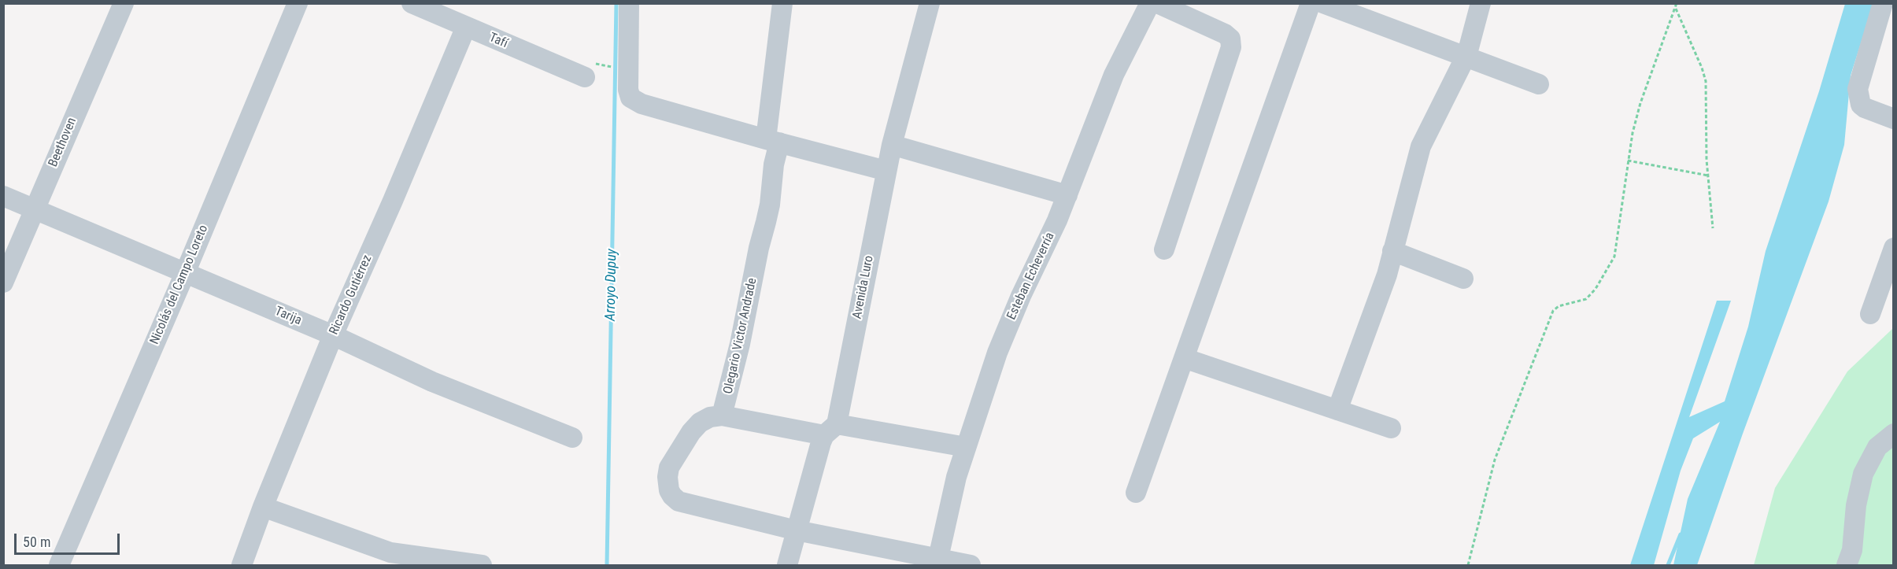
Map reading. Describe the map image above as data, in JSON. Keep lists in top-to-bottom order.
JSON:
{
  "streets": {
    "street": [
      "Tafí",
      "Beethoven",
      "Esteban Echeverría",
      "Nicolás del Campo Loreto",
      "Avenida Luro",
      "Ricardo Gutiérrez",
      "Tarija",
      "Olegario Victor Andrade"
    ]
  },
  "crossings": [
    ["Tafí", "Ricardo Gutiérrez"],
    ["Beethoven", "Tarija"],
    ["Nicolás del Campo Loreto", "Tarija"],
    ["Ricardo Gutiérrez", "Tarija"]
  ],
  "water": ["Arroyo Dupuy"],
  "scale_bar": "50 m"
}
